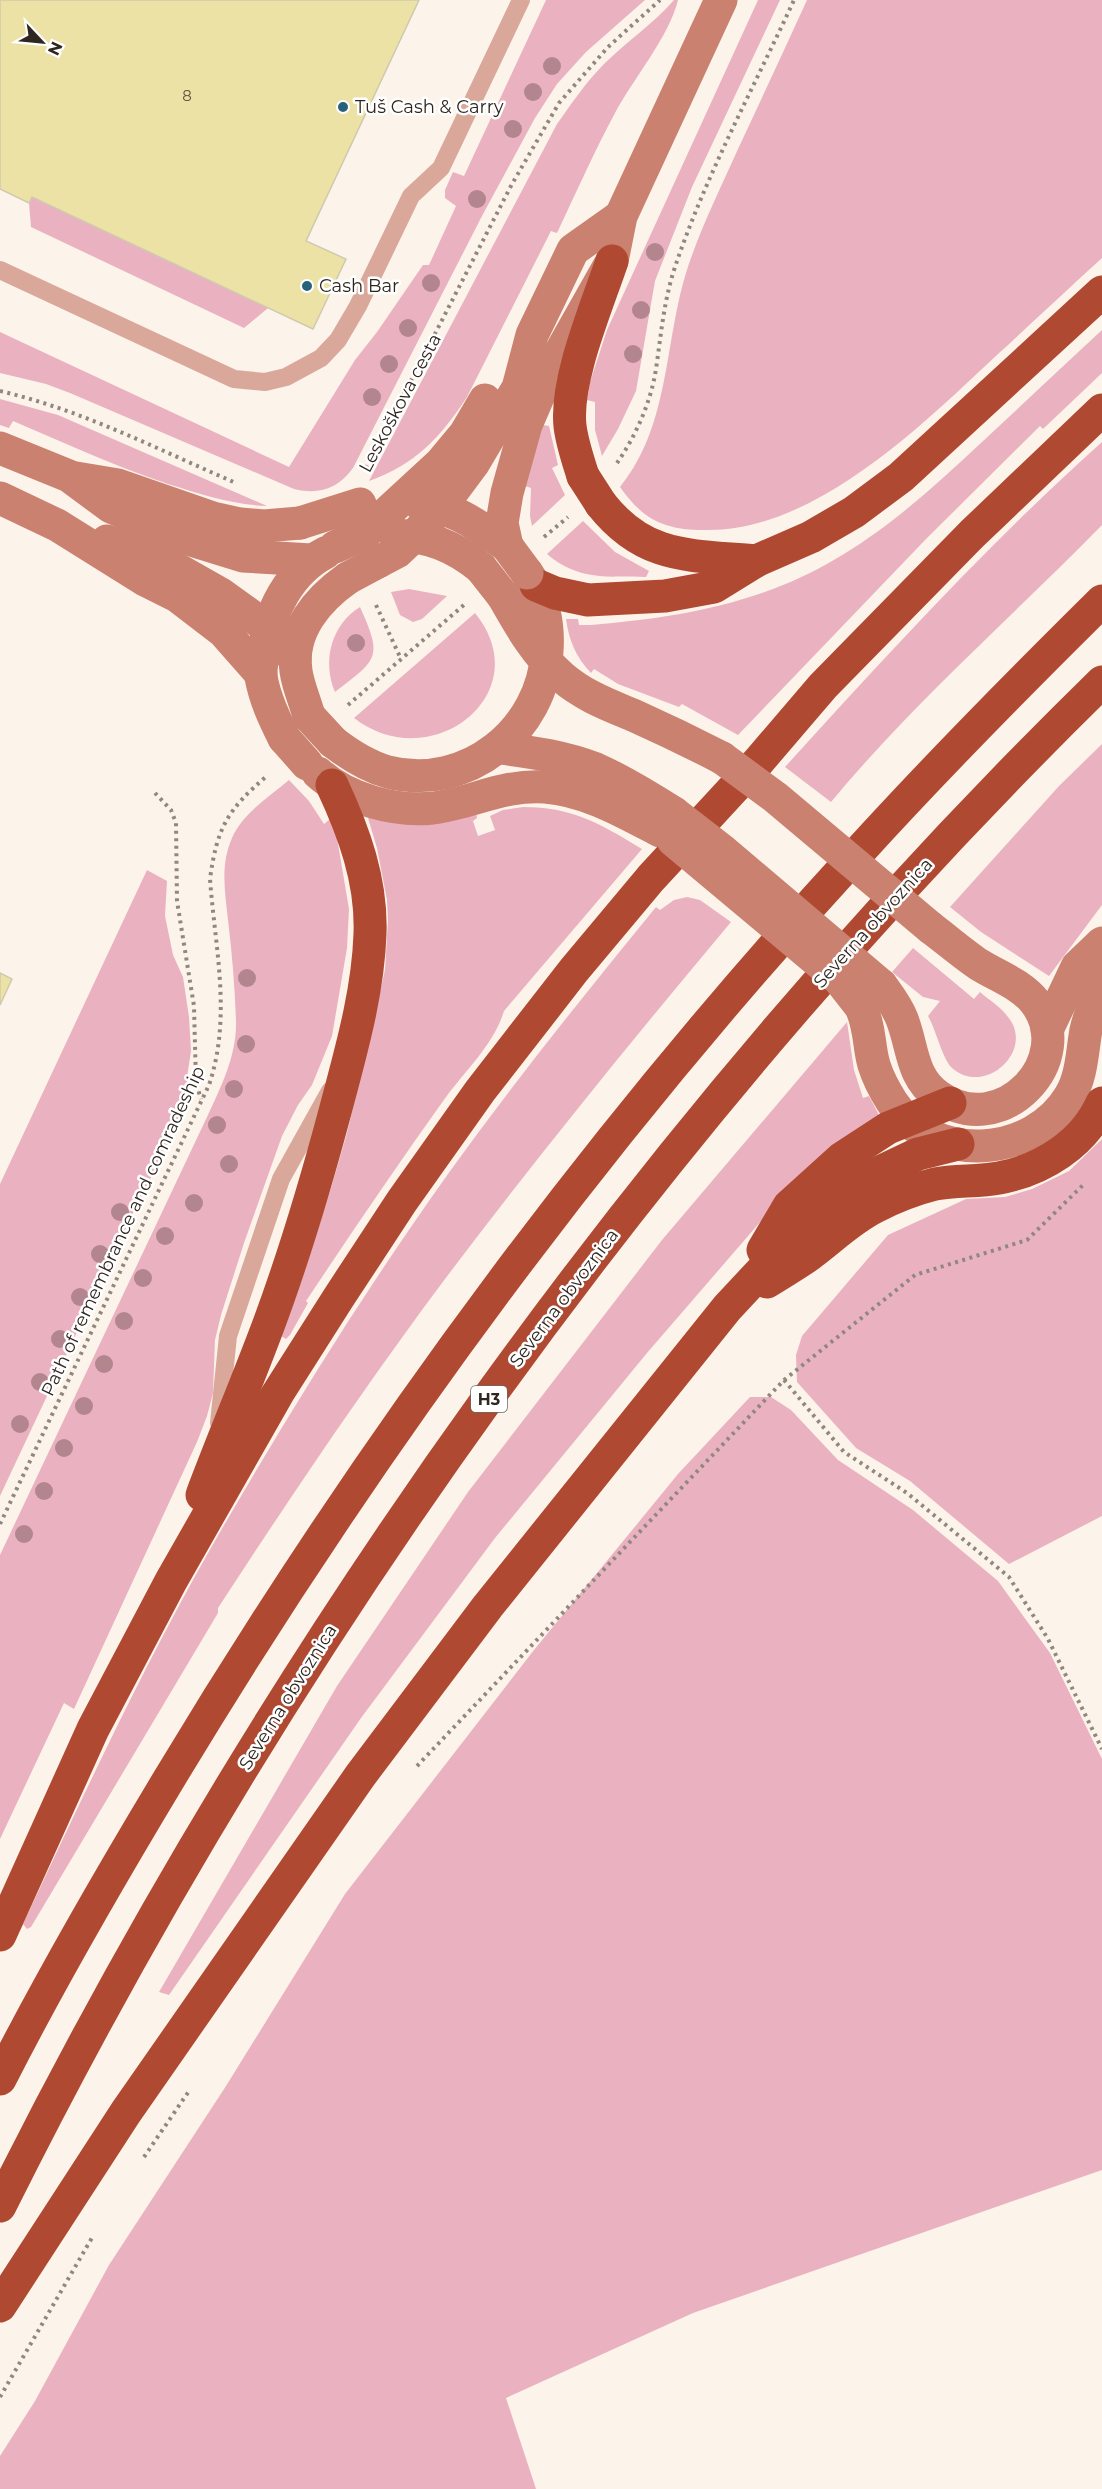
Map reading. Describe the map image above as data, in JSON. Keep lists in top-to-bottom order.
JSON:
{
  "streets": {
    "highway": ["Severna obvoznica", "H3"],
    "path": ["Leskoškova cesta", "Path of remembrance and comradeship"]
  },
  "places": ["Tuš Cash & Carry", "Cash Bar"],
  "house_numbers": ["8"],
  "north": "bottom right"
}
